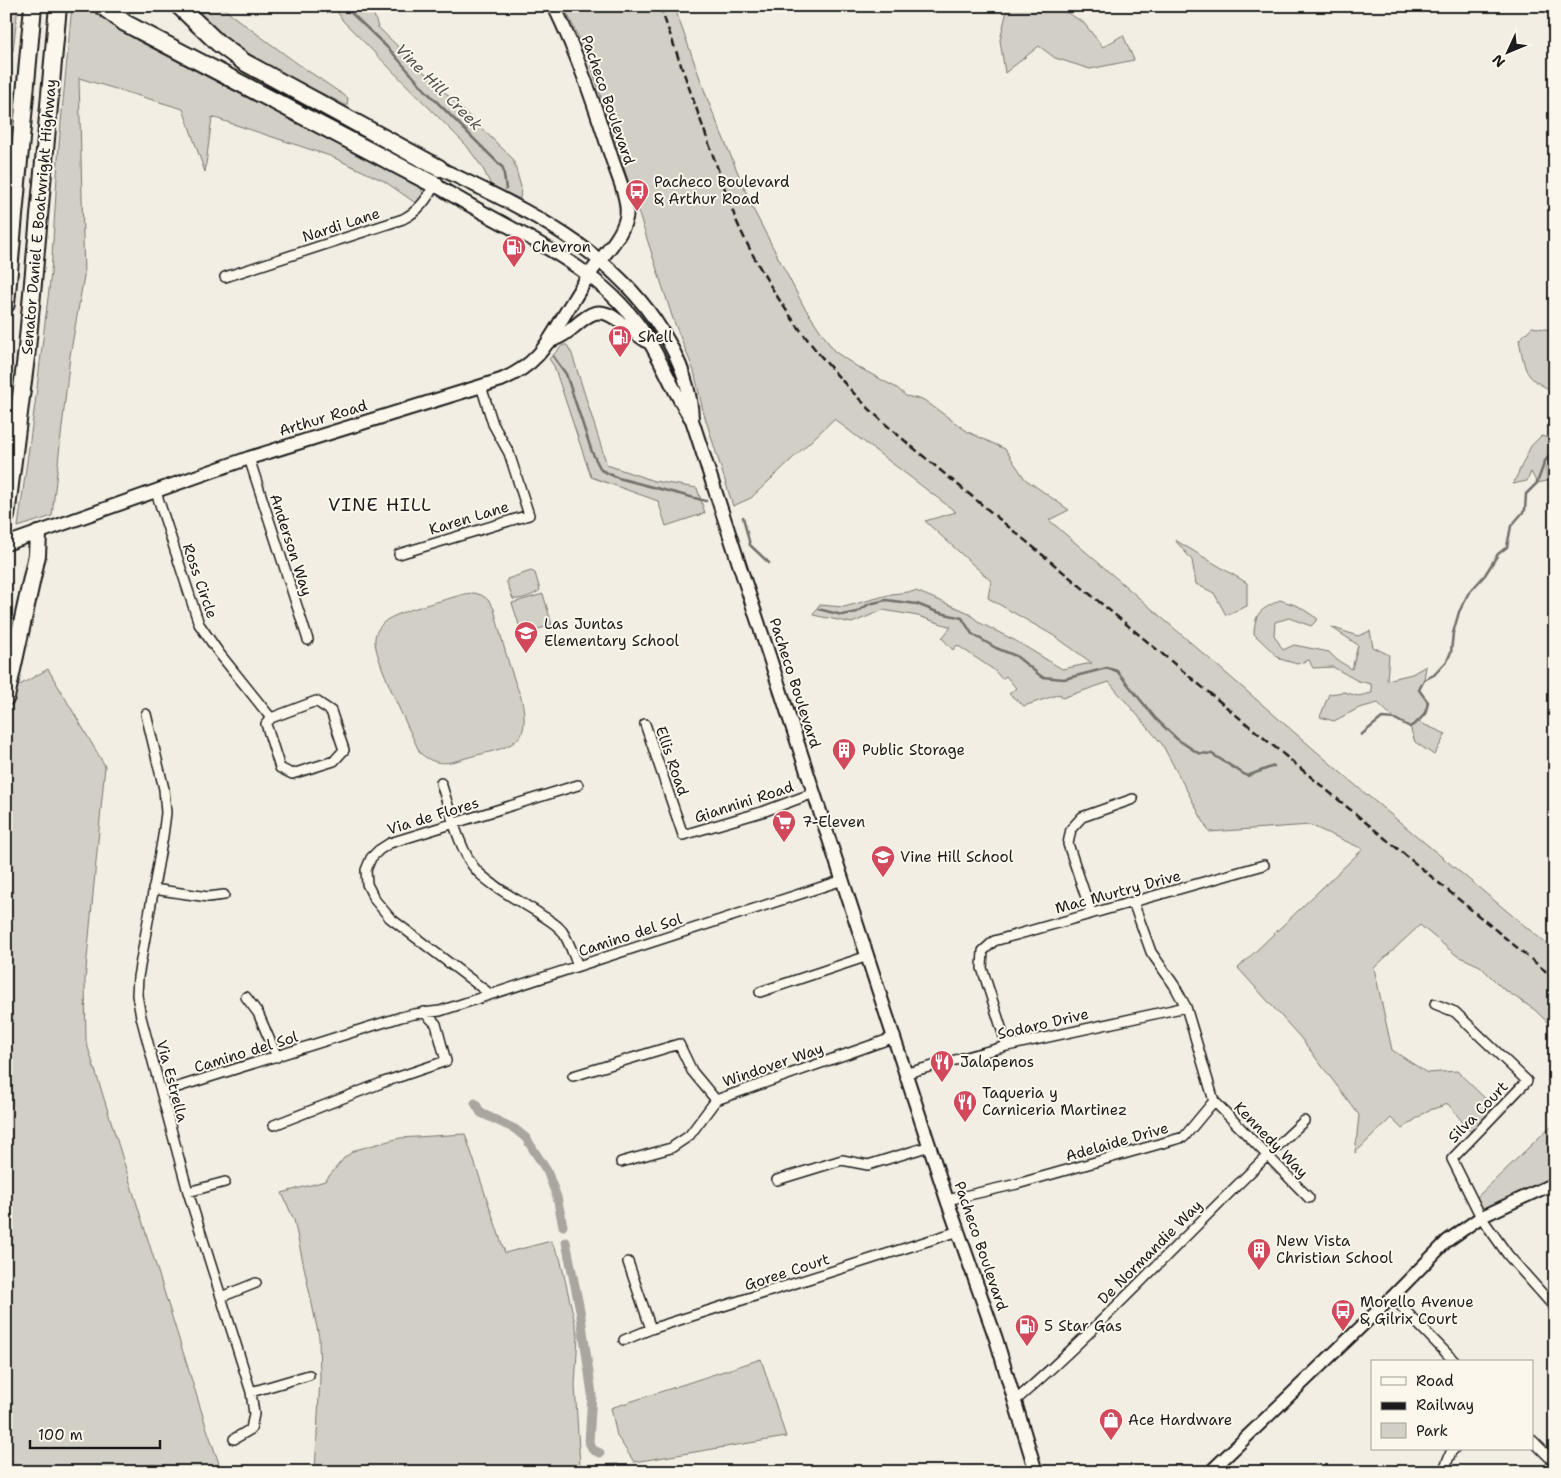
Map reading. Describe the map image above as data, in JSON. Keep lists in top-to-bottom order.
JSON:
{
  "streets": {
    "highway": ["Senator Daniel E Boatwright Highway"],
    "main road": ["Pacheco Boulevard", "Arthur Road"],
    "street": [
      "Nardi Lane",
      "Karen Lane",
      "Anderson Way",
      "Ross Circle",
      "Ellis Road",
      "Giannini Road",
      "Via de Flores",
      "Mac Murtry Drive",
      "Camino del Sol",
      "Sodaro Drive",
      "Windover Way",
      "Via Estrella",
      "Silva Court",
      "Kennedy Way",
      "Adelaide Drive",
      "De Normandie Way",
      "Goree Court"
    ]
  },
  "crossings": [
    ["Pacheco Boulevard", "Nardi Lane"],
    ["Pacheco Boulevard", "Arthur Road"],
    ["Pacheco Boulevard", "Giannini Road"],
    ["Pacheco Boulevard", "Camino del Sol"],
    ["Pacheco Boulevard", "Sodaro Drive"],
    ["Pacheco Boulevard", "Windover Way"],
    ["Pacheco Boulevard", "Adelaide Drive"],
    ["Pacheco Boulevard", "De Normandie Way"],
    ["Pacheco Boulevard", "Goree Court"],
    ["Arthur Road", "Karen Lane"],
    ["Arthur Road", "Anderson Way"],
    ["Arthur Road", "Ross Circle"],
    ["Ellis Road", "Giannini Road"],
    ["Via de Flores", "Camino del Sol"],
    ["Mac Murtry Drive", "Sodaro Drive"],
    ["Camino del Sol", "Via Estrella"],
    ["Kennedy Way", "Adelaide Drive"],
    ["Kennedy Way", "De Normandie Way"]
  ],
  "districts": ["VINE HILL"],
  "water": ["Vine Hill Creek"],
  "places": {
    "bus stop": ["Pacheco Boulevard & Arthur Road", "Morello Avenue & Gilrix Court"],
    "fuel station": ["Chevron", "Shell", "5 Star Gas"],
    "school or university": ["Las Juntas Elementary School", "Vine Hill School"],
    "building": ["Public Storage", "New Vista Christian School"],
    "supermarket": ["7-Eleven"],
    "restaurant": ["Jalapenos", "Taqueria y Carniceria Martinez"],
    "shop": ["Ace Hardware"]
  },
  "legend": ["Road", "Railway", "Park"],
  "scale_bar": "100 m",
  "north": "bottom left"
}
